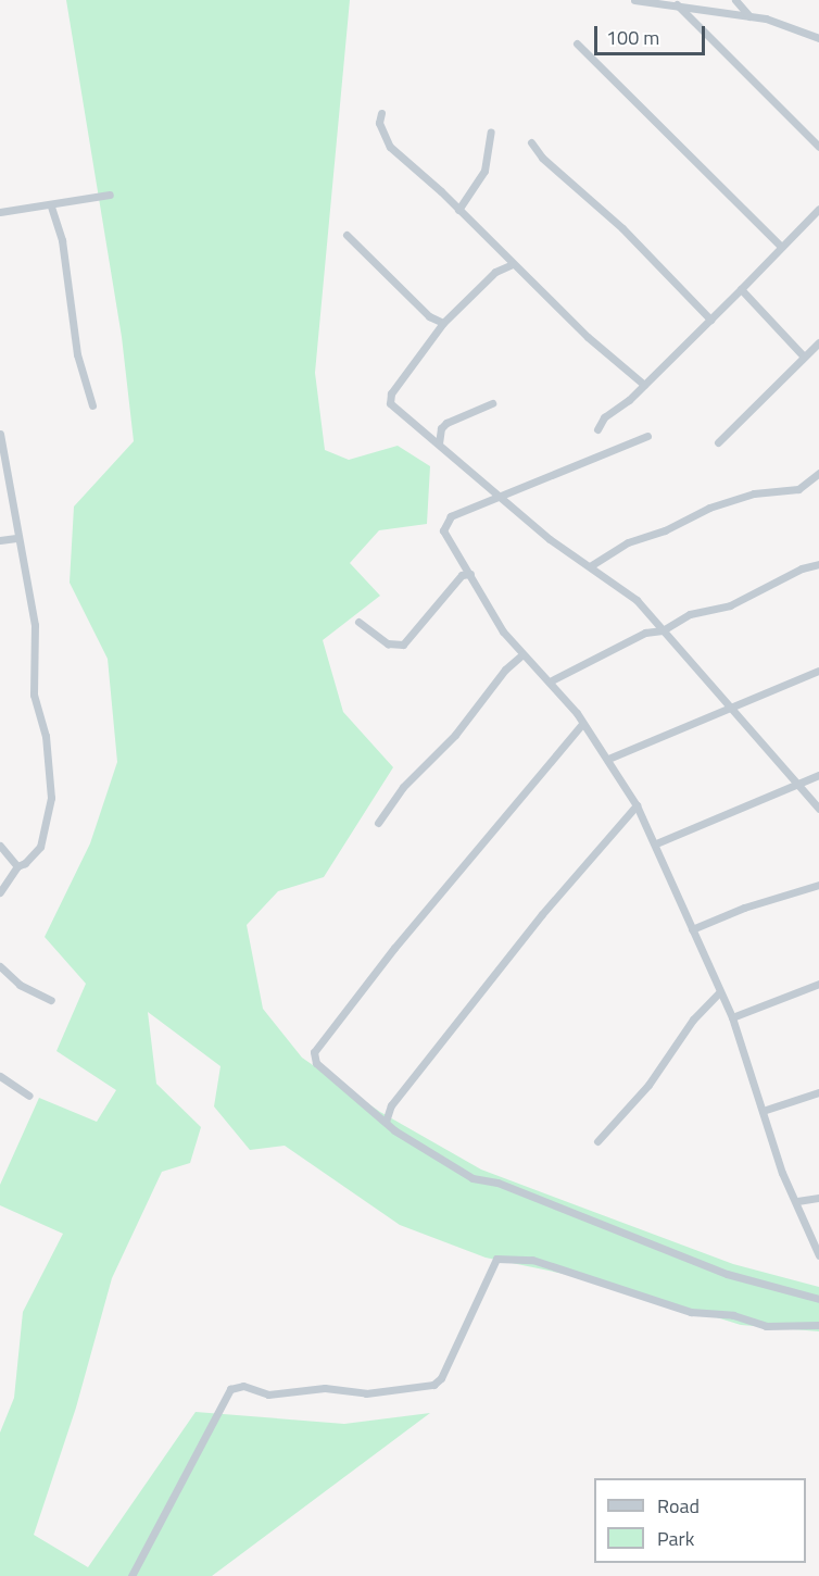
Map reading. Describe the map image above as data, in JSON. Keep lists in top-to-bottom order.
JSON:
{
  "legend": ["Road", "Park"],
  "scale_bar": "100 m"
}
